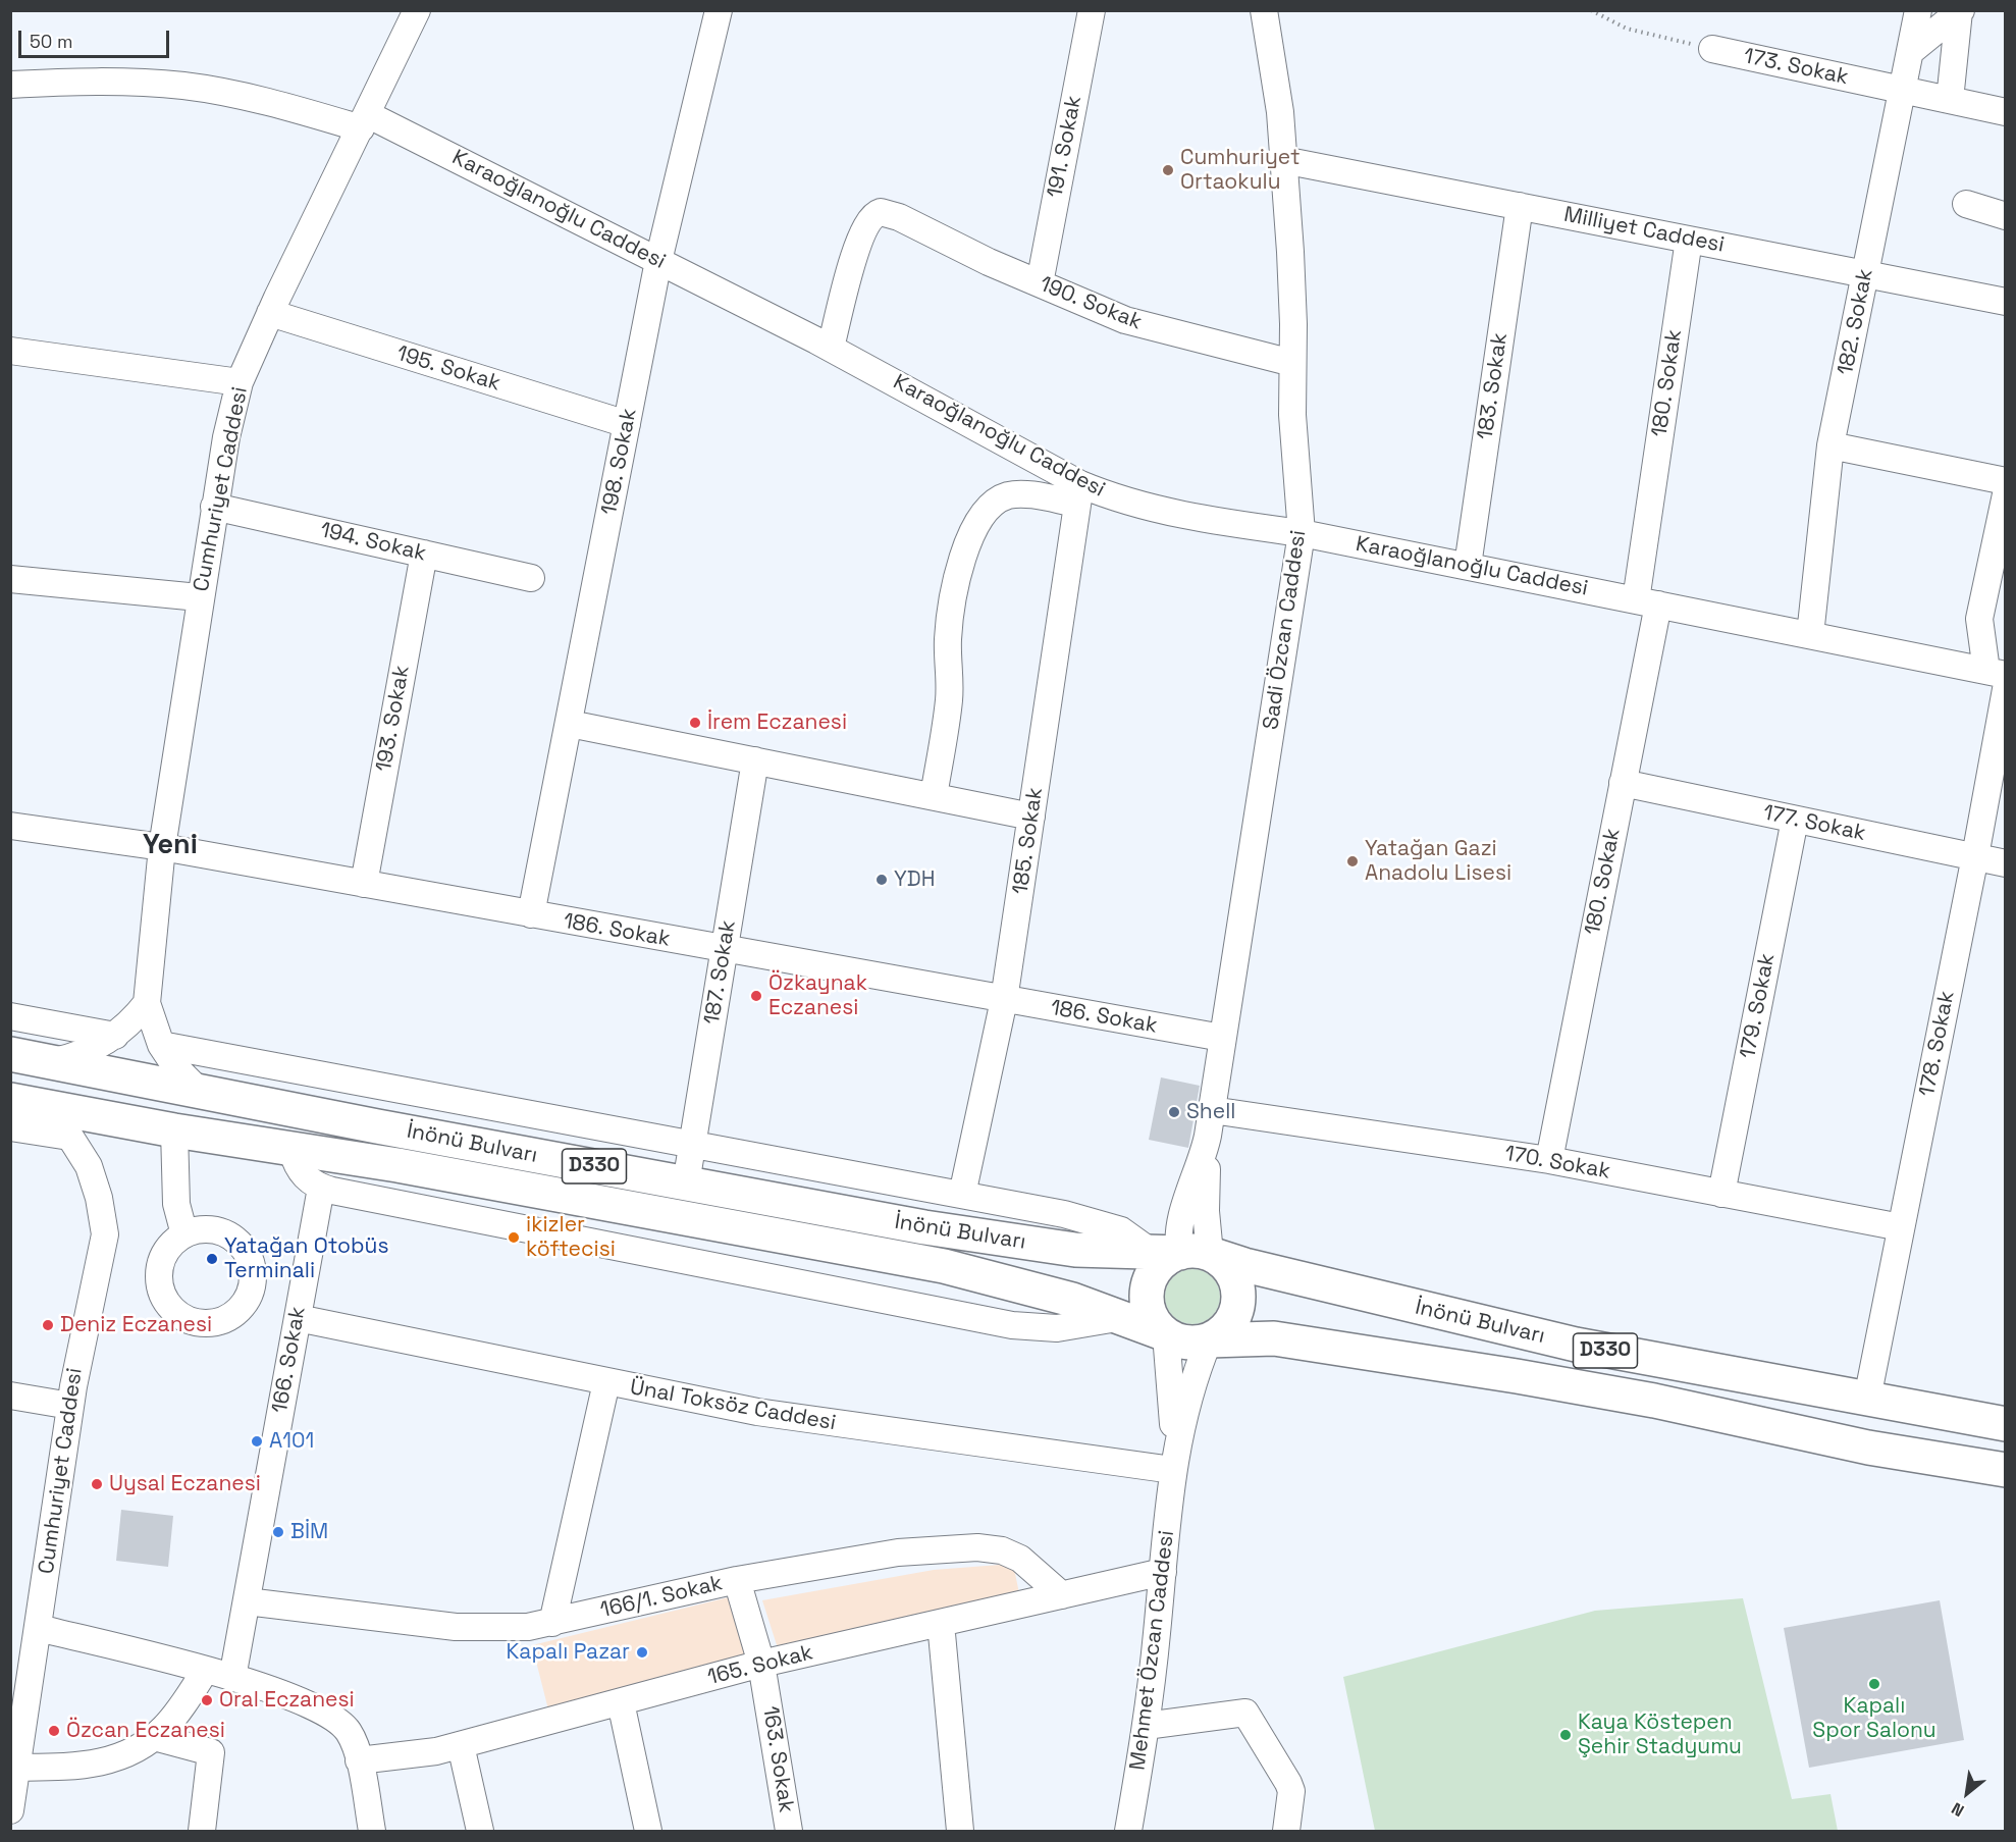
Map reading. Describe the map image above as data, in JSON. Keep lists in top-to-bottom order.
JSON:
{
  "streets": {
    "highway": ["İnönü Bulvarı", "D330"],
    "street": [
      "173. Sokak",
      "191. Sokak",
      "Karaoğlanoğlu Caddesi",
      "Milliyet Caddesi",
      "190. Sokak",
      "182. Sokak",
      "195. Sokak",
      "180. Sokak",
      "183. Sokak",
      "198. Sokak",
      "Cumhuriyet Caddesi",
      "194. Sokak",
      "Sadi Özcan Caddesi",
      "193. Sokak",
      "177. Sokak",
      "185. Sokak",
      "186. Sokak",
      "187. Sokak",
      "179. Sokak",
      "178. Sokak",
      "170. Sokak",
      "166. Sokak",
      "Ünal Toksöz Caddesi",
      "166/1. Sokak",
      "Mehmet Özcan Caddesi",
      "165. Sokak",
      "163. Sokak"
    ]
  },
  "crossings": [
    ["173. Sokak", "182. Sokak"],
    ["191. Sokak", "190. Sokak"],
    ["Karaoğlanoğlu Caddesi", "190. Sokak"],
    ["Karaoğlanoğlu Caddesi", "182. Sokak"],
    ["Karaoğlanoğlu Caddesi", "180. Sokak"],
    ["Karaoğlanoğlu Caddesi", "183. Sokak"],
    ["Karaoğlanoğlu Caddesi", "198. Sokak"],
    ["Karaoğlanoğlu Caddesi", "Cumhuriyet Caddesi"],
    ["Karaoğlanoğlu Caddesi", "Sadi Özcan Caddesi"],
    ["Karaoğlanoğlu Caddesi", "185. Sokak"],
    ["Milliyet Caddesi", "182. Sokak"],
    ["Milliyet Caddesi", "180. Sokak"],
    ["Milliyet Caddesi", "183. Sokak"],
    ["Milliyet Caddesi", "Sadi Özcan Caddesi"],
    ["190. Sokak", "Sadi Özcan Caddesi"],
    ["195. Sokak", "198. Sokak"],
    ["195. Sokak", "Cumhuriyet Caddesi"],
    ["180. Sokak", "177. Sokak"],
    ["180. Sokak", "170. Sokak"],
    ["198. Sokak", "186. Sokak"],
    ["Cumhuriyet Caddesi", "194. Sokak"],
    ["Cumhuriyet Caddesi", "186. Sokak"],
    ["Cumhuriyet Caddesi", "İnönü Bulvarı"],
    ["194. Sokak", "193. Sokak"],
    ["Sadi Özcan Caddesi", "186. Sokak"],
    ["Sadi Özcan Caddesi", "İnönü Bulvarı"],
    ["Sadi Özcan Caddesi", "170. Sokak"],
    ["Sadi Özcan Caddesi", "Mehmet Özcan Caddesi"],
    ["193. Sokak", "186. Sokak"],
    ["177. Sokak", "179. Sokak"],
    ["177. Sokak", "178. Sokak"],
    ["185. Sokak", "186. Sokak"],
    ["185. Sokak", "İnönü Bulvarı"],
    ["186. Sokak", "187. Sokak"],
    ["187. Sokak", "İnönü Bulvarı"],
    ["179. Sokak", "170. Sokak"],
    ["178. Sokak", "İnönü Bulvarı"],
    ["178. Sokak", "170. Sokak"],
    ["İnönü Bulvarı", "Mehmet Özcan Caddesi"],
    ["166. Sokak", "Ünal Toksöz Caddesi"],
    ["166. Sokak", "166/1. Sokak"],
    ["Ünal Toksöz Caddesi", "Mehmet Özcan Caddesi"],
    ["166/1. Sokak", "165. Sokak"],
    ["166/1. Sokak", "163. Sokak"],
    ["Mehmet Özcan Caddesi", "165. Sokak"],
    ["165. Sokak", "163. Sokak"]
  ],
  "districts": ["Yeni"],
  "places": [
    "Cumhuriyet Ortaokulu",
    "İrem Eczanesi",
    "Yatağan Gazi Anadolu Lisesi",
    "YDH",
    "Özkaynak Eczanesi",
    "Shell",
    "ikizler köftecisi",
    "Yatağan Otobüs Terminali",
    "Deniz Eczanesi",
    "A101",
    "Uysal Eczanesi",
    "BİM",
    "Kapalı Pazar",
    "Kapalı Spor Salonu",
    "Oral Eczanesi",
    "Özcan Eczanesi",
    "Kaya Köstepen Şehir Stadyumu"
  ],
  "scale_bar": "50 m",
  "north": "bottom left"
}
